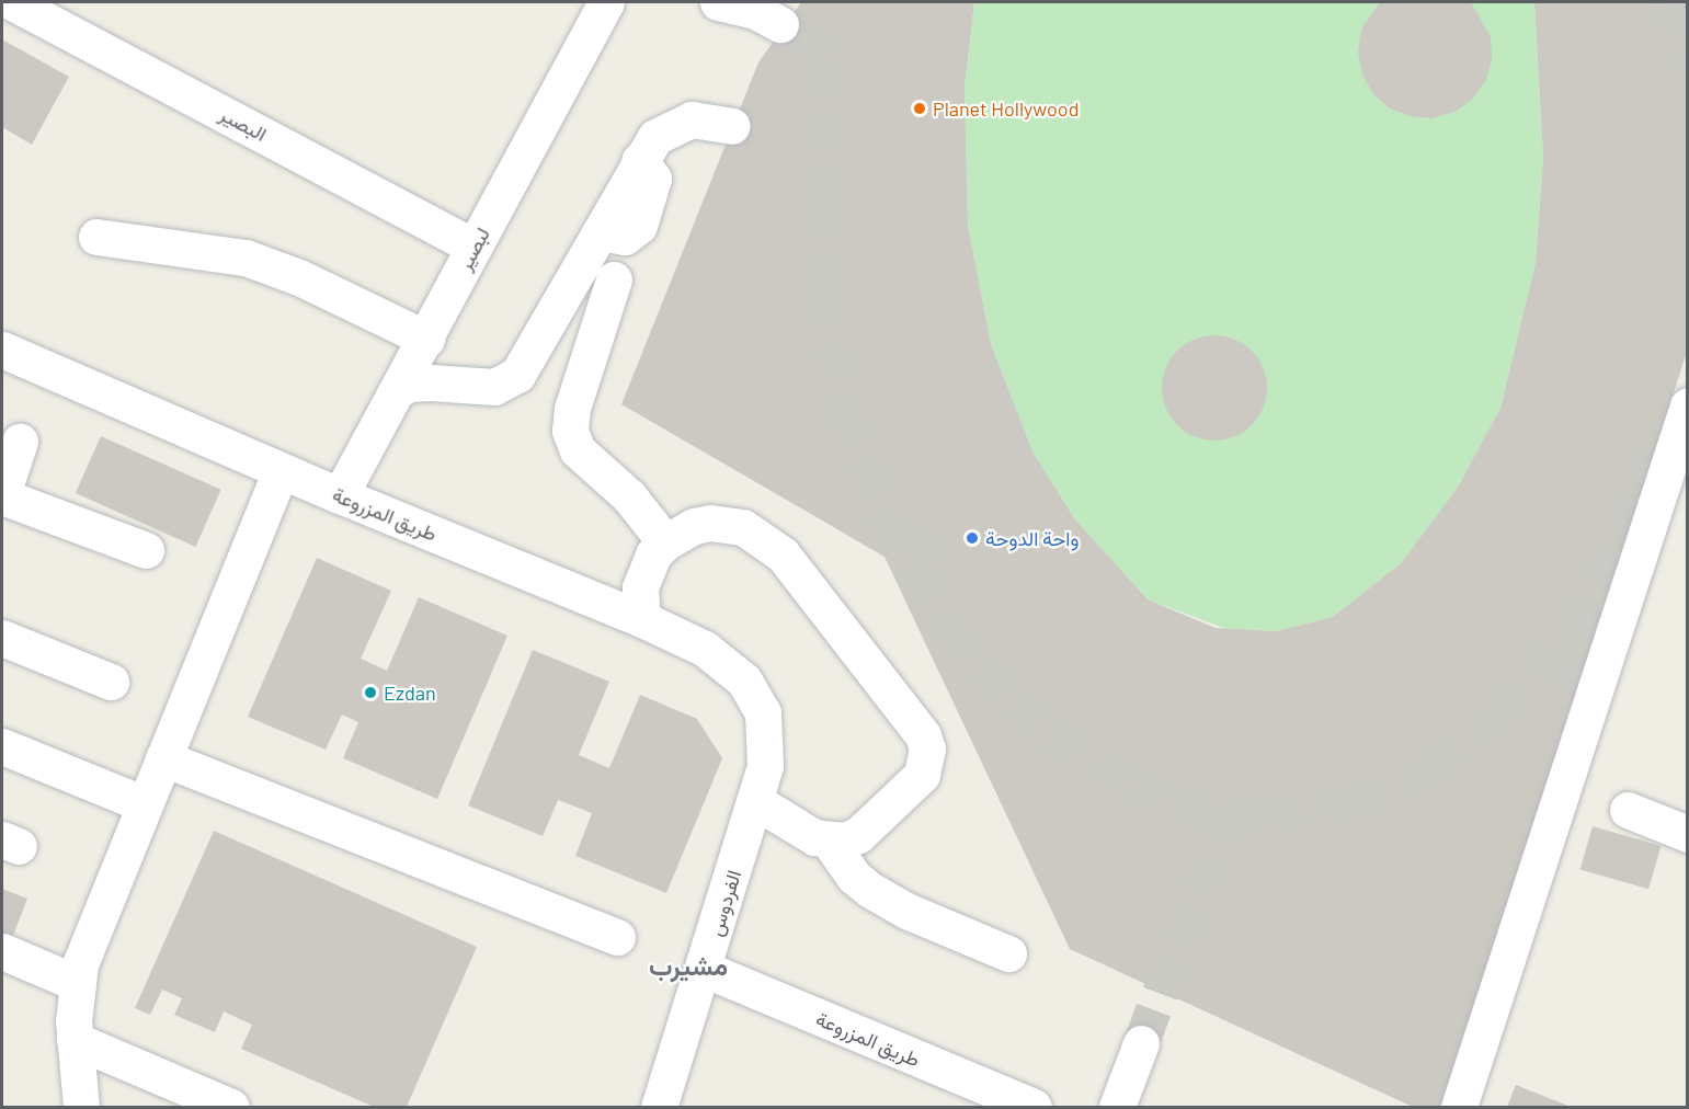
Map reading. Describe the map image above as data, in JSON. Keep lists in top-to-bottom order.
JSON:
{
  "streets": {
    "street": [
      "البصير",
      "لبصير",
      "طريق المزروعة",
      "الفردوس"
    ]
  },
  "crossings": [
    ["البصير", "لبصير"],
    ["لبصير", "طريق المزروعة"],
    ["طريق المزروعة", "الفردوس"]
  ],
  "districts": ["مشيرب"],
  "places": ["Planet Hollywood", "واحة الدوحة", "Ezdan"]
}
